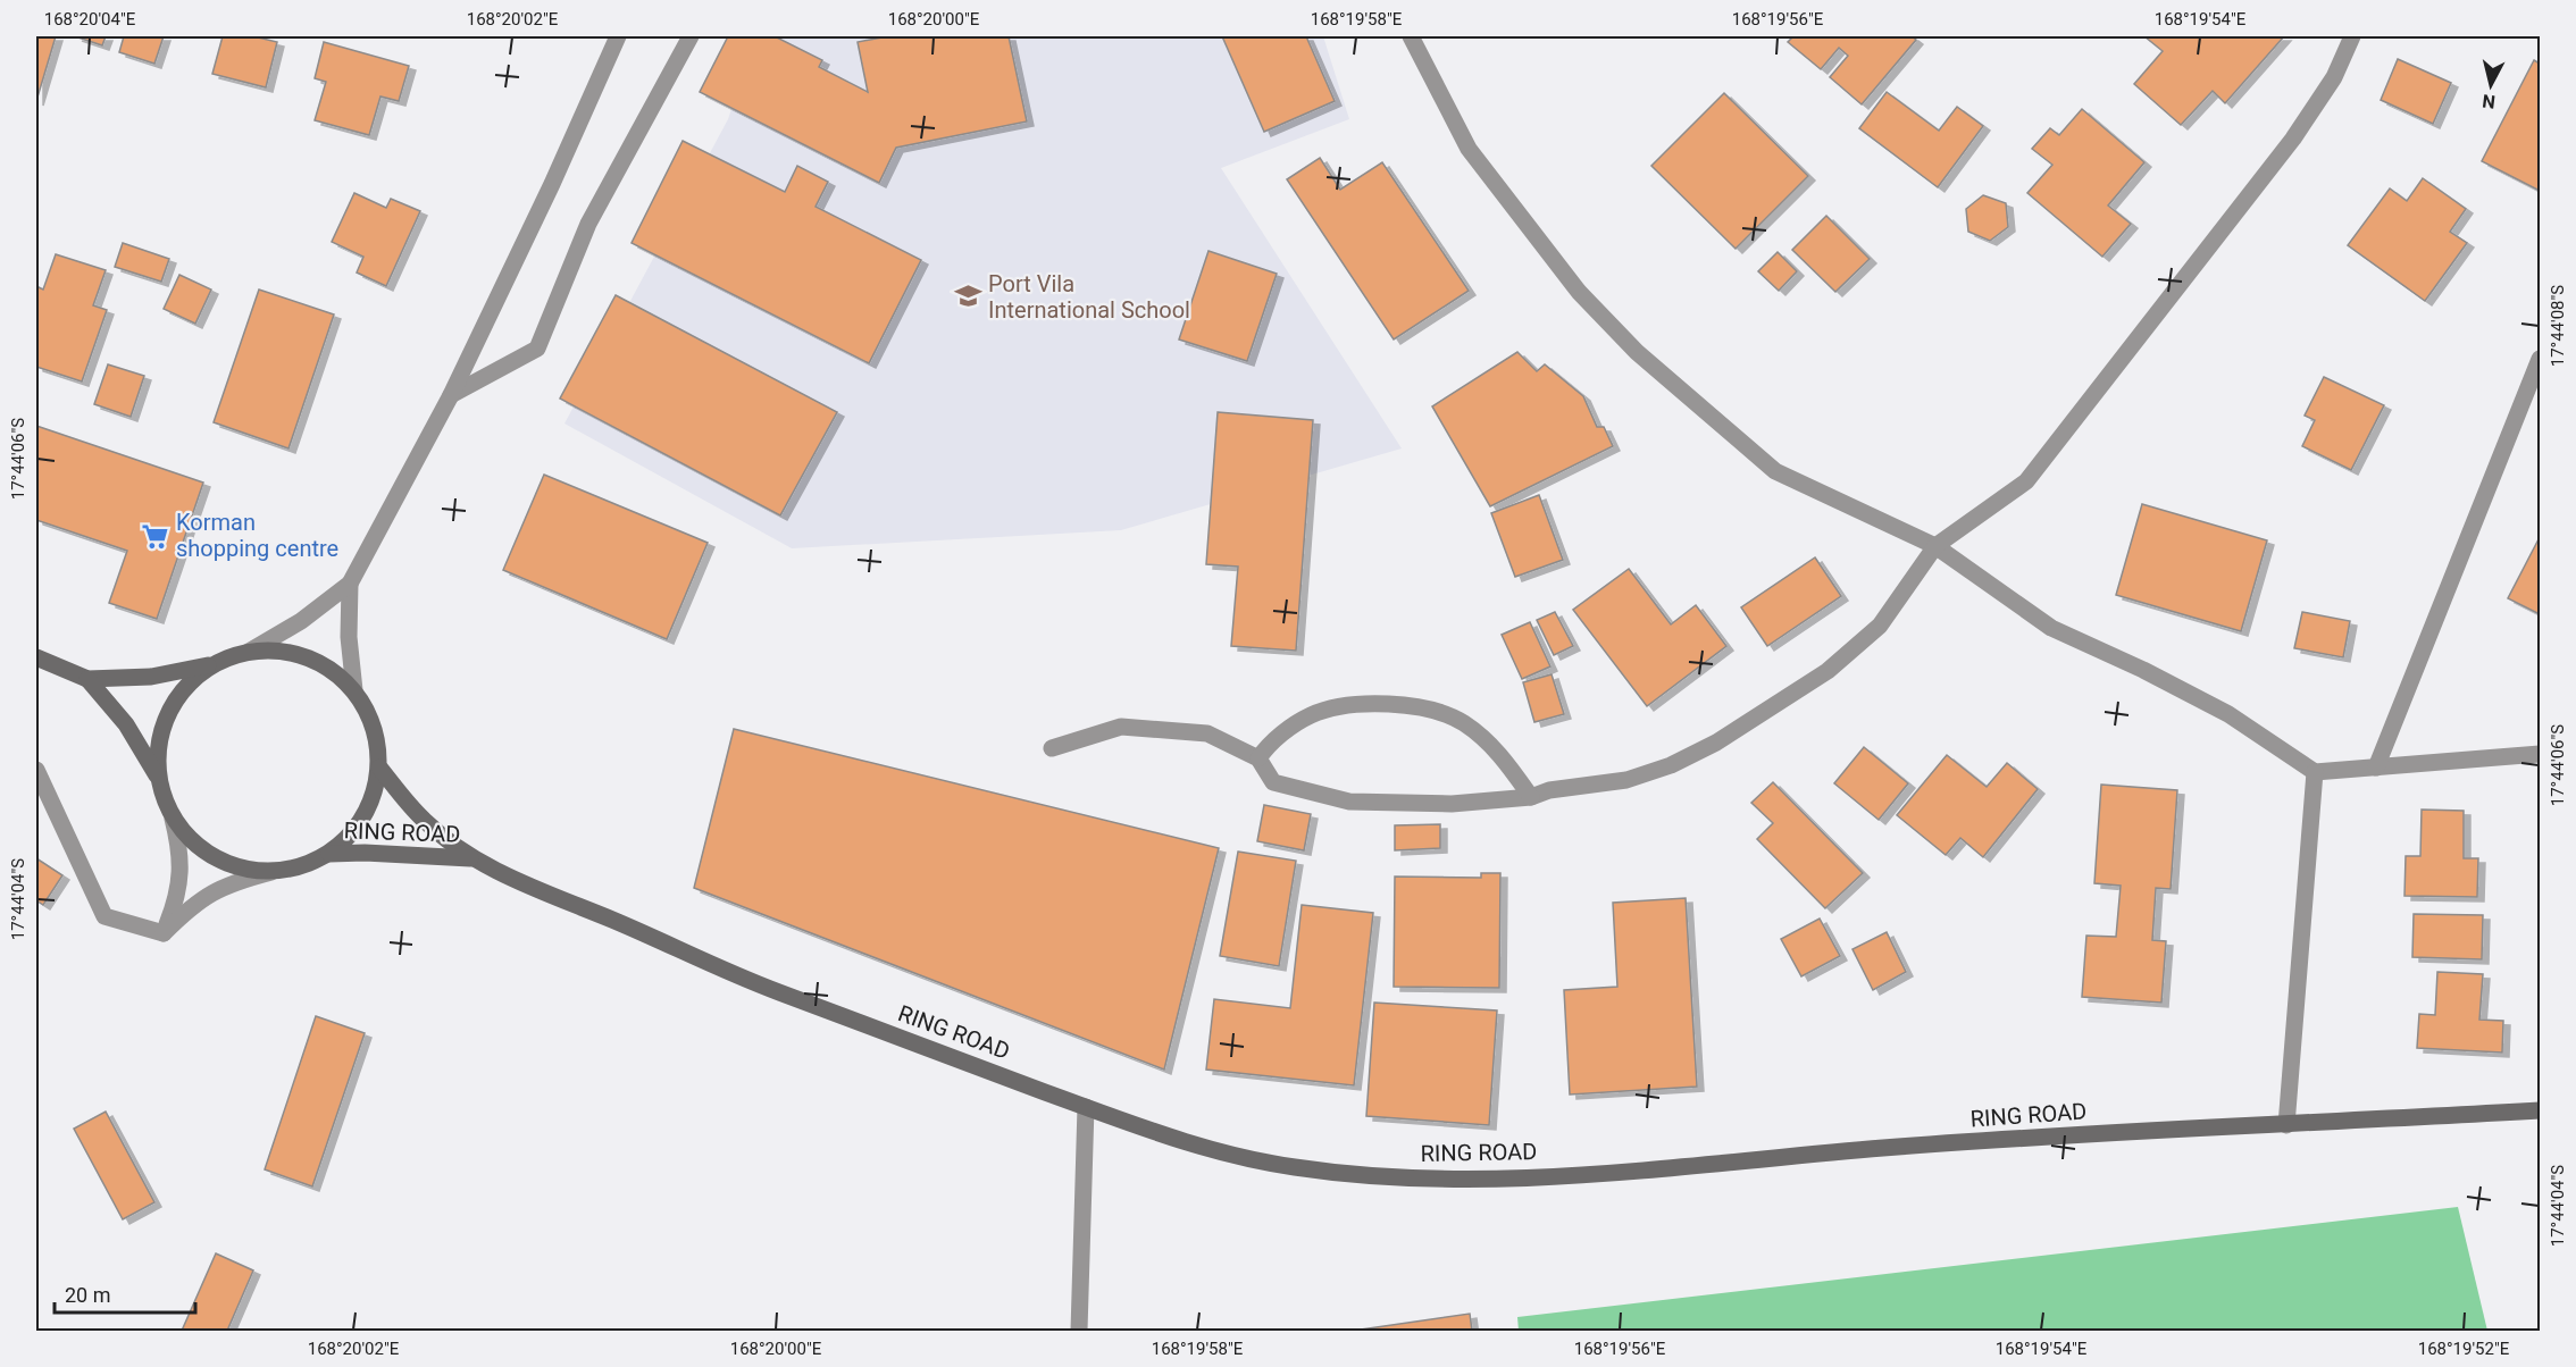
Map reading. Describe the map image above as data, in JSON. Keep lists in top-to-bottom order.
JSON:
{
  "streets": {
    "main road": ["RING ROAD"]
  },
  "places": {
    "school or university": ["Port Vila International School"],
    "supermarket": ["Korman shopping centre"]
  },
  "scale_bar": "20 m",
  "north": "bottom",
  "coordinates": [
    "168°20'04\"E",
    "168°20'02\"E",
    "168°20'00\"E",
    "168°19'58\"E",
    "168°19'56\"E",
    "168°19'54\"E",
    "17°44'08\"S",
    "17°44'06\"S",
    "17°44'04\"S",
    "168°19'52\"E"
  ]
}
